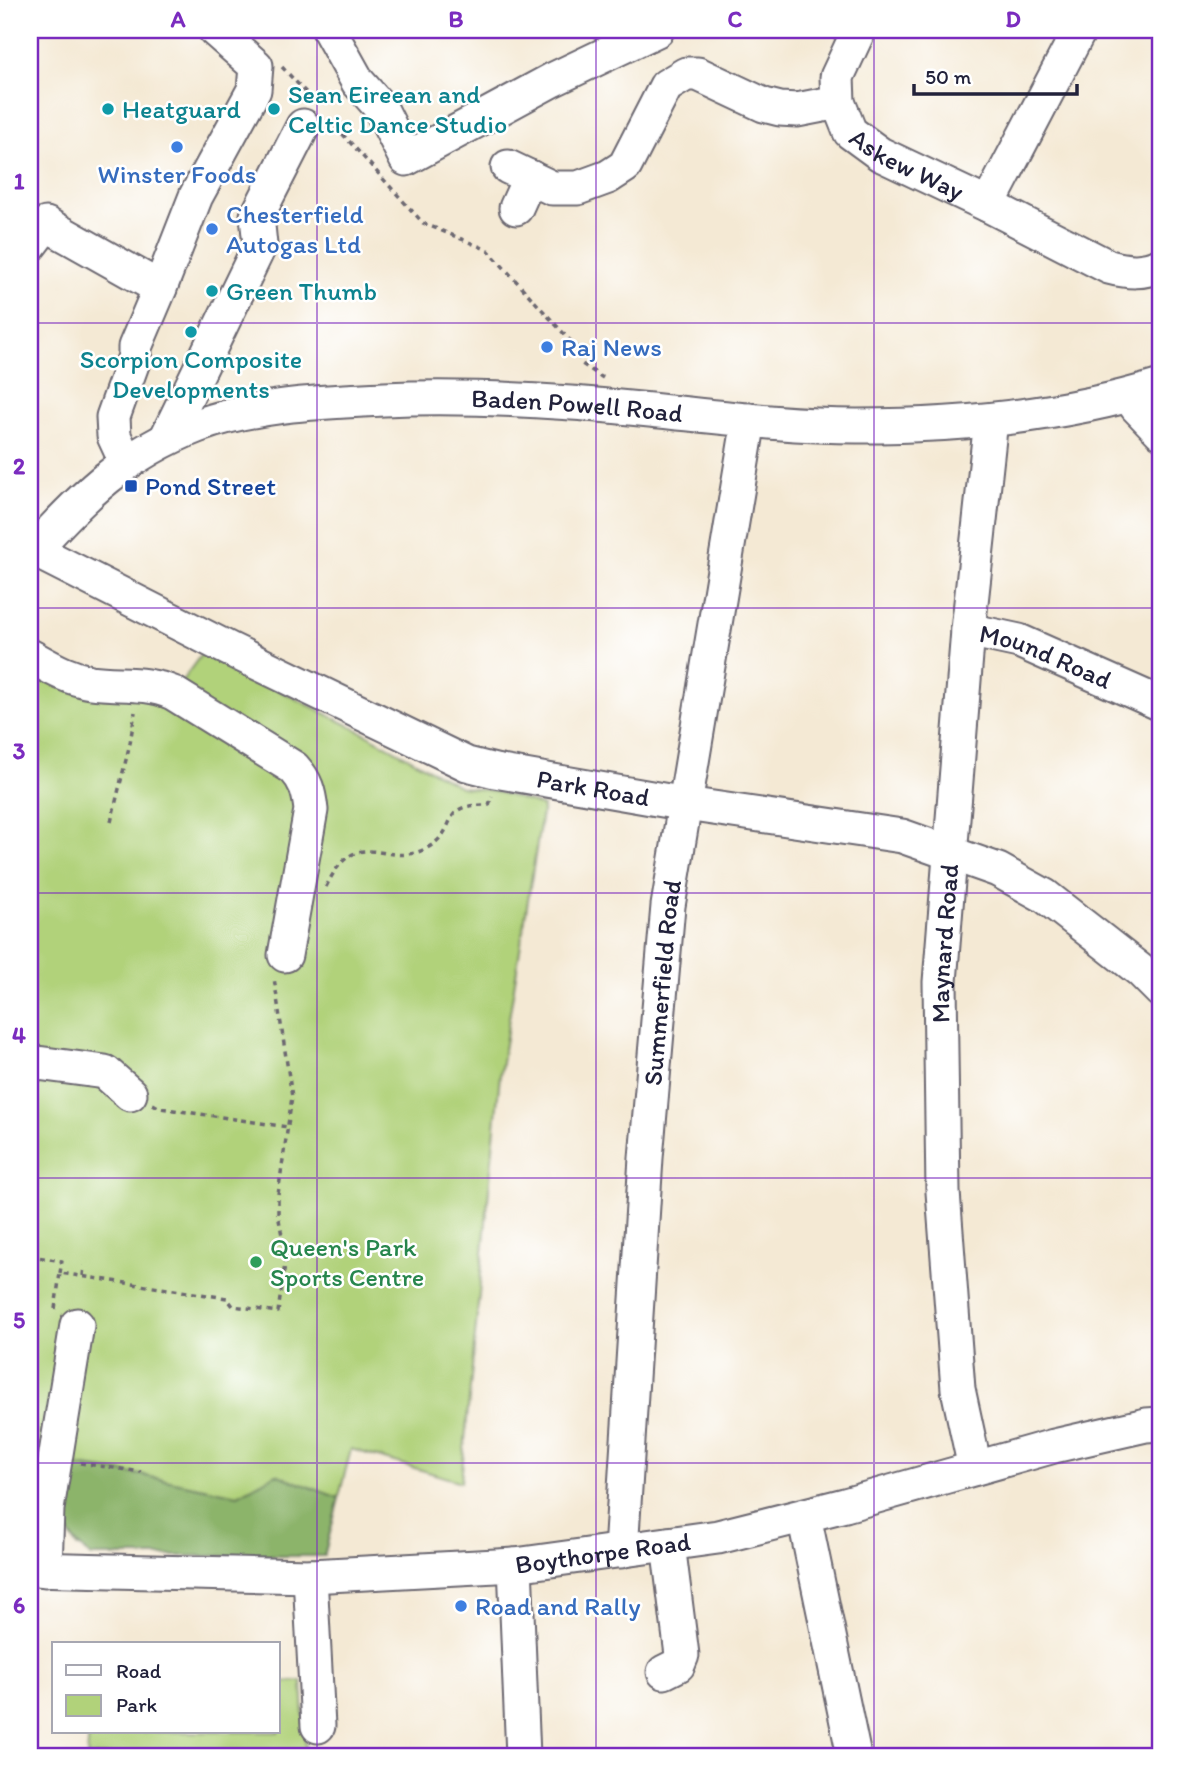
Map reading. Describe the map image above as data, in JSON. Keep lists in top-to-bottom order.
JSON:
{
  "streets": {
    "street": [
      "Askew Way",
      "Baden Powell Road",
      "Mound Road",
      "Park Road",
      "Maynard Road",
      "Summerfield Road",
      "Boythorpe Road"
    ]
  },
  "crossings": [
    ["Baden Powell Road", "Park Road"],
    ["Baden Powell Road", "Maynard Road"],
    ["Baden Powell Road", "Summerfield Road"],
    ["Mound Road", "Maynard Road"],
    ["Park Road", "Maynard Road"],
    ["Park Road", "Summerfield Road"],
    ["Maynard Road", "Boythorpe Road"],
    ["Summerfield Road", "Boythorpe Road"]
  ],
  "places": {
    "other": [
      "Heatguard",
      "Sean Eireean and Celtic Dance Studio",
      "Winster Foods",
      "Chesterfield Autogas Ltd",
      "Green Thumb",
      "Scorpion Composite Developments",
      "Raj News",
      "Queen's Park Sports Centre",
      "Road and Rally"
    ],
    "transit": ["Pond Street"]
  },
  "legend": ["Road", "Park"],
  "scale_bar": "50 m",
  "grid": {
    "columns": [
      "A",
      "B",
      "C",
      "D"
    ],
    "rows": [
      "1",
      "2",
      "3",
      "4",
      "5",
      "6"
    ]
  }
}
